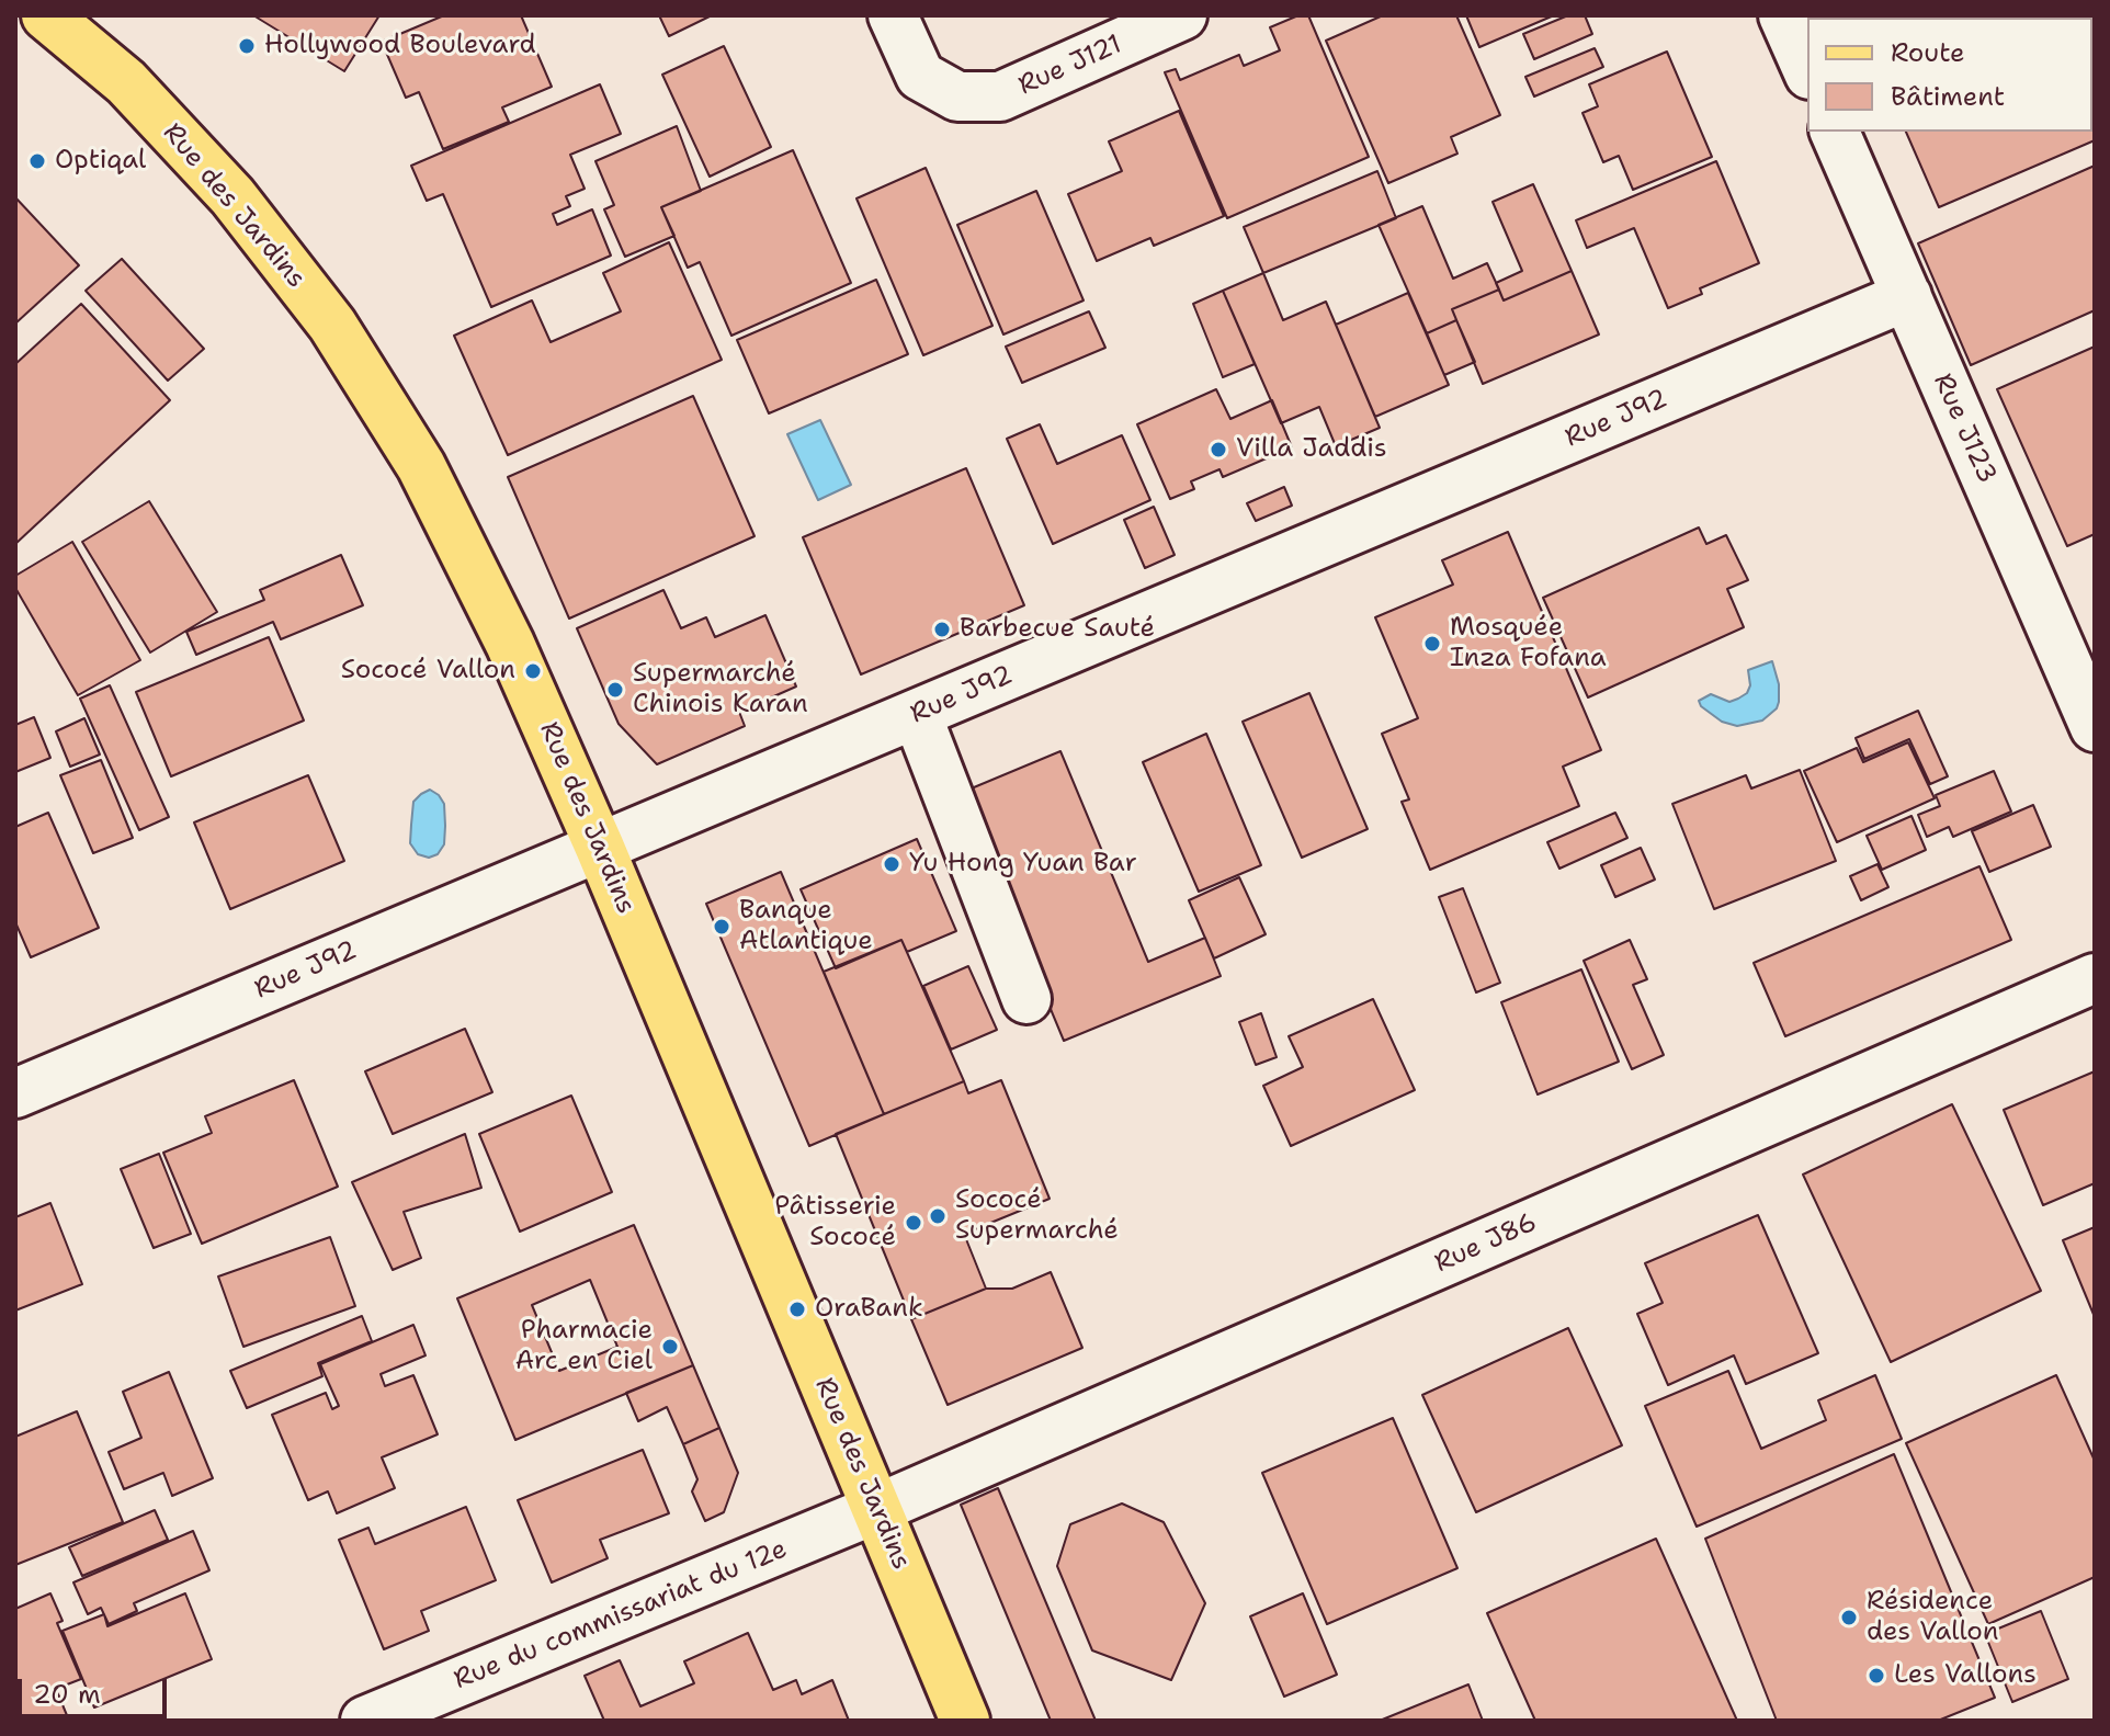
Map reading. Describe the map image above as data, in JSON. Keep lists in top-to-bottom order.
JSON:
{
  "streets": {
    "main road": ["Rue des Jardins"],
    "street": [
      "Rue J121",
      "Rue J92",
      "Rue J123",
      "Rue J86",
      "Rue du commissariat du 12e"
    ]
  },
  "crossings": [
    ["Rue des Jardins", "Rue J92"],
    ["Rue des Jardins", "Rue J86"],
    ["Rue des Jardins", "Rue du commissariat du 12e"],
    ["Rue J92", "Rue J123"],
    ["Rue J86", "Rue du commissariat du 12e"]
  ],
  "places": [
    "Hollywood Boulevard",
    "Optiqal",
    "Villa Jaddis",
    "Barbecue Sauté",
    "Mosquée Inza Fofana",
    "Sococé Vallon",
    "Supermarché Chinois Karan",
    "Yu Hong Yuan Bar",
    "Banque Atlantique",
    "Sococé Supermarché",
    "Pâtisserie Sococé",
    "OraBank",
    "Pharmacie Arc en Ciel",
    "Résidence des Vallon",
    "Les Vallons"
  ],
  "legend": ["Route", "Bâtiment"],
  "scale_bar": "20 m"
}
